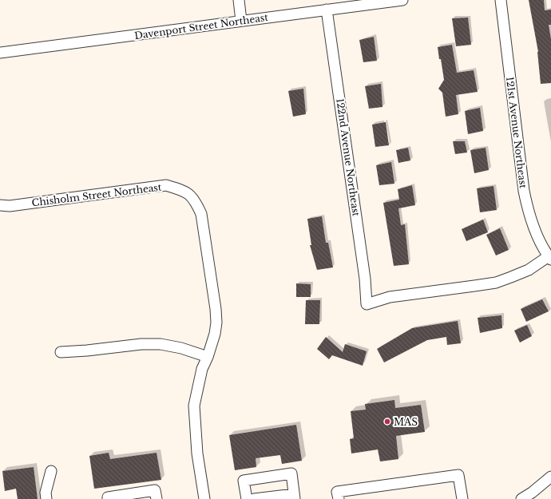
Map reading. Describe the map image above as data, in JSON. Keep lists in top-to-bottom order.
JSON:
{
  "streets": {
    "street": [
      "Davenport Street Northeast",
      "121st Avenue Northeast",
      "122nd Avenue Northeast",
      "Chisholm Street Northeast"
    ]
  },
  "crossings": [
    ["Davenport Street Northeast", "122nd Avenue Northeast"],
    ["121st Avenue Northeast", "122nd Avenue Northeast"]
  ],
  "places": ["MAS"]
}
